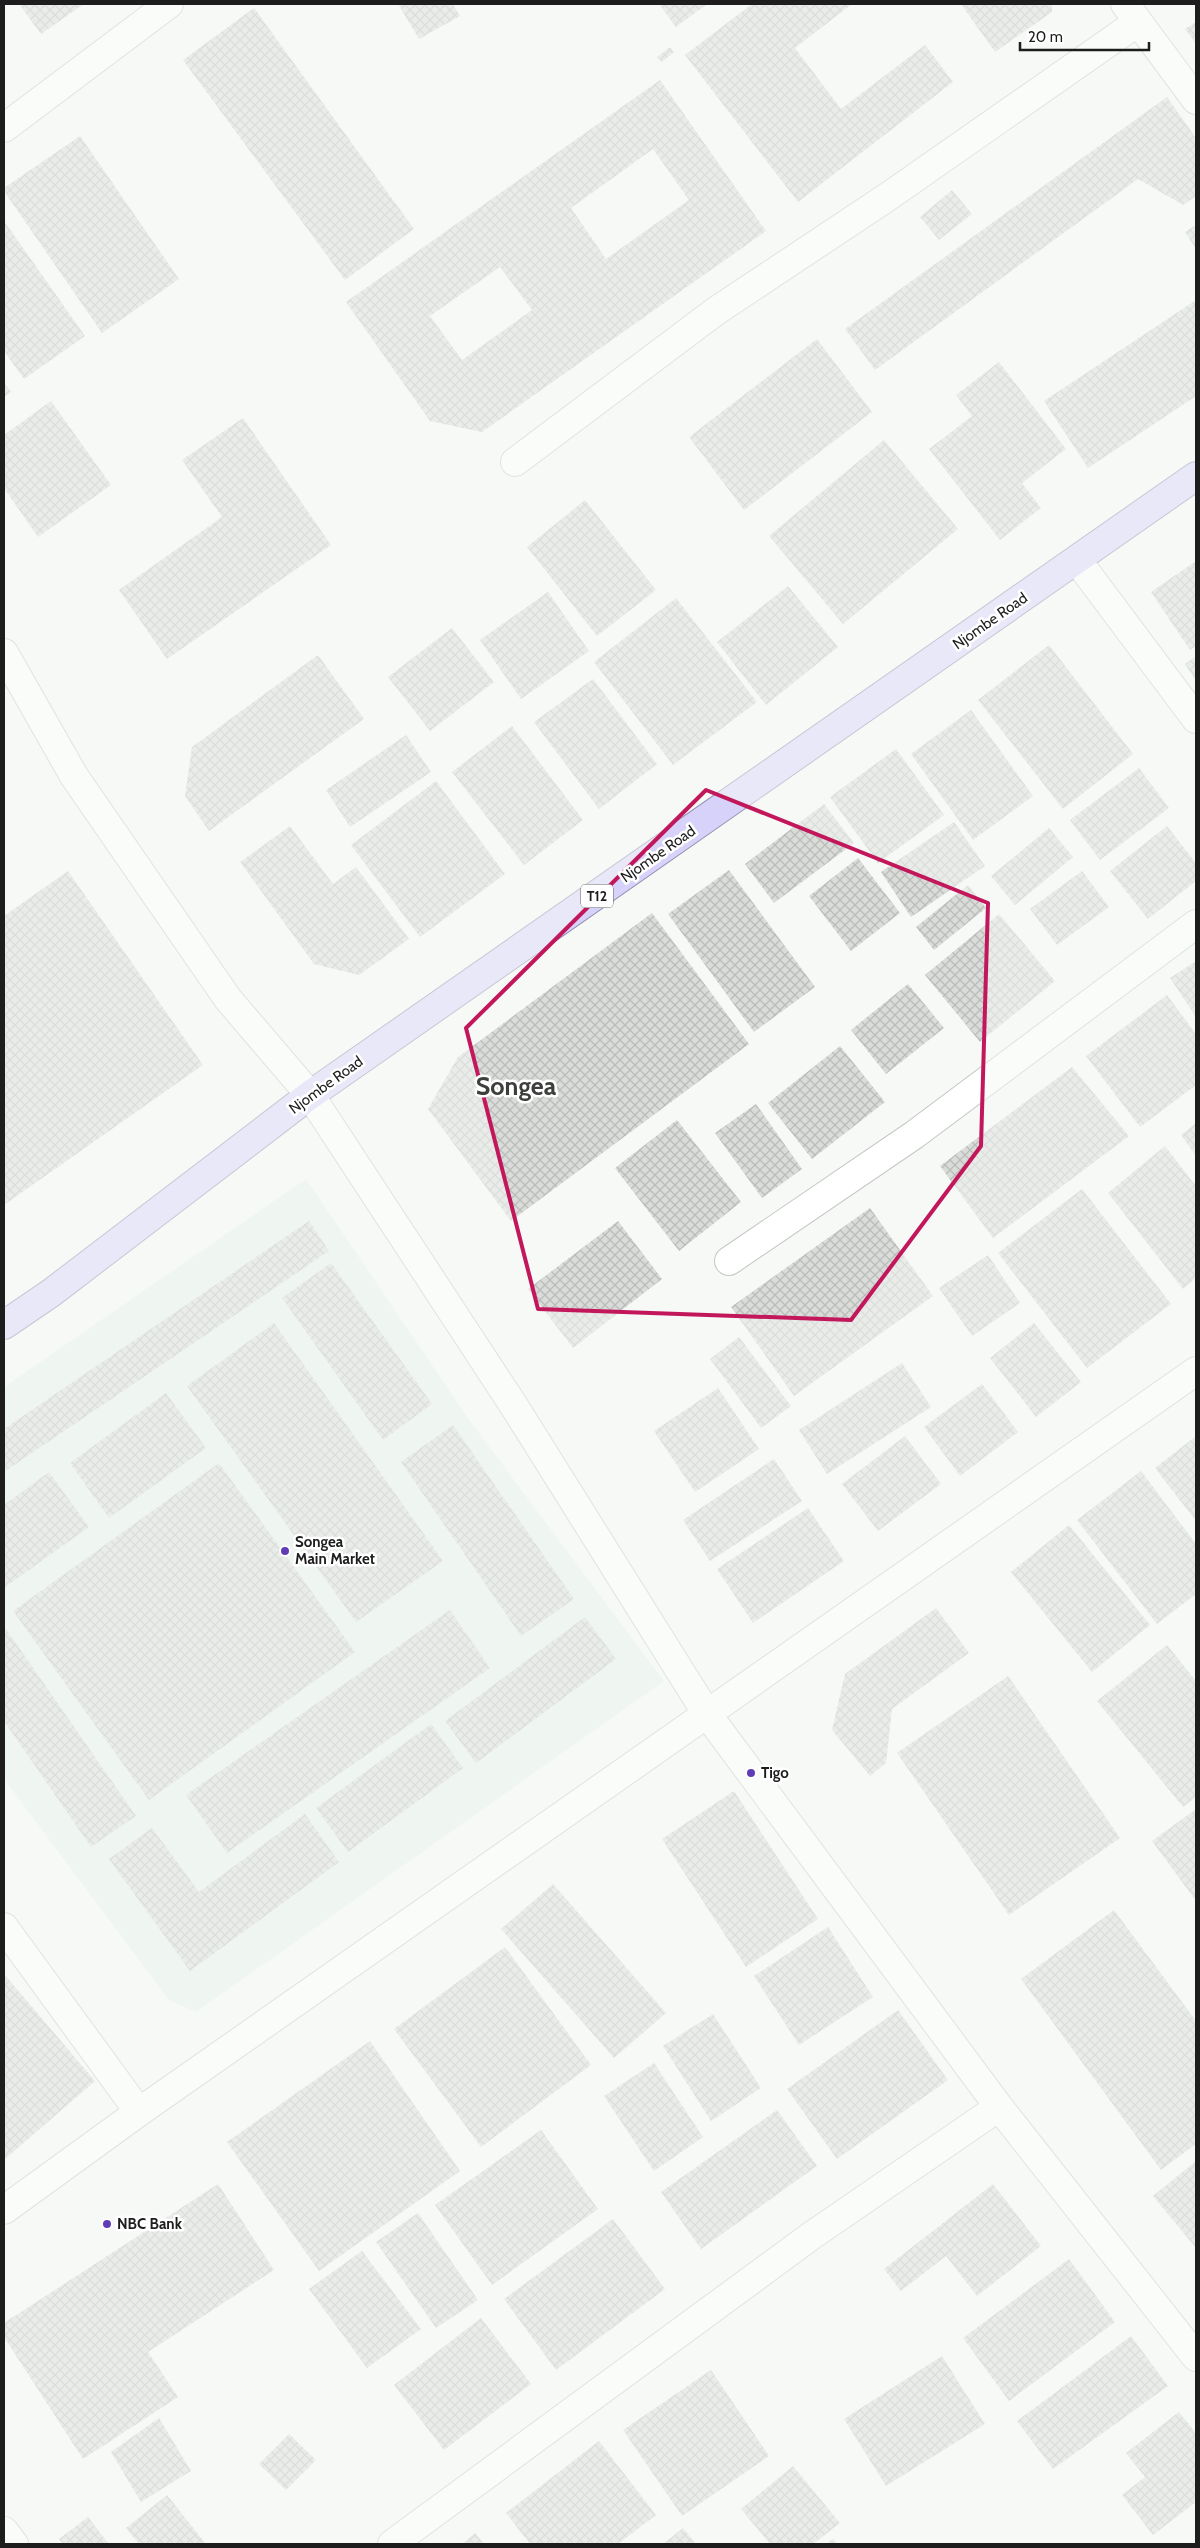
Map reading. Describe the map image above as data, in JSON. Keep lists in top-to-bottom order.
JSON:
{
  "streets": {
    "highway": ["Njombe Road", "T12"]
  },
  "districts": ["Songea"],
  "places": ["Songea Main Market", "Tigo", "NBC Bank"],
  "scale_bar": "20 m"
}
